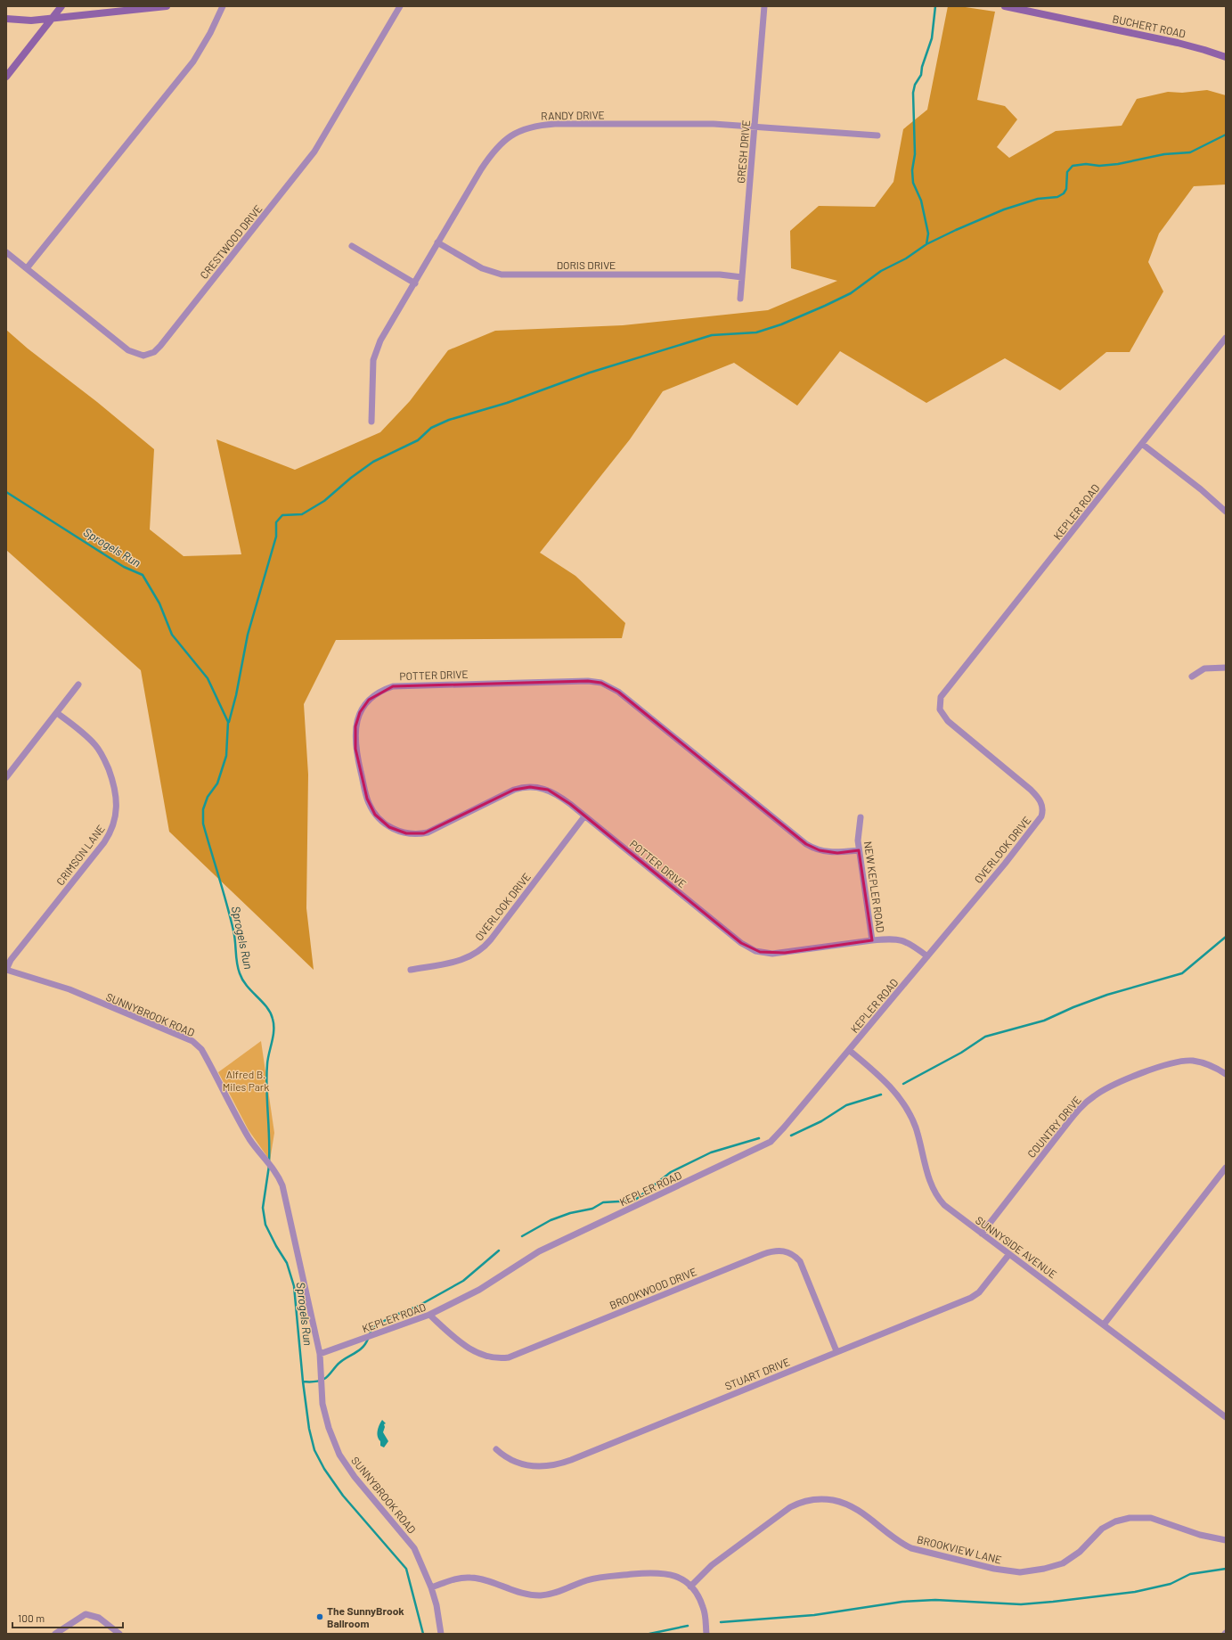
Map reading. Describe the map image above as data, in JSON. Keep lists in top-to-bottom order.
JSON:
{
  "streets": {
    "street": [
      "BUCHERT ROAD",
      "RANDY DRIVE",
      "GRESH DRIVE",
      "CRESTWOOD DRIVE",
      "DORIS DRIVE",
      "KEPLER ROAD",
      "POTTER DRIVE",
      "OVERLOOK DRIVE",
      "CRIMSON LANE",
      "NEW KEPLER ROAD",
      "SUNNYBROOK ROAD",
      "COUNTRY DRIVE",
      "SUNNYSIDE AVENUE",
      "BROOKWOOD DRIVE",
      "STUART DRIVE",
      "BROOKVIEW LANE"
    ]
  },
  "crossings": [
    ["RANDY DRIVE", "GRESH DRIVE"],
    ["RANDY DRIVE", "DORIS DRIVE"],
    ["GRESH DRIVE", "DORIS DRIVE"],
    ["KEPLER ROAD", "OVERLOOK DRIVE"],
    ["KEPLER ROAD", "NEW KEPLER ROAD"],
    ["KEPLER ROAD", "SUNNYBROOK ROAD"],
    ["KEPLER ROAD", "SUNNYSIDE AVENUE"],
    ["KEPLER ROAD", "BROOKWOOD DRIVE"],
    ["POTTER DRIVE", "OVERLOOK DRIVE"],
    ["POTTER DRIVE", "NEW KEPLER ROAD"],
    ["OVERLOOK DRIVE", "NEW KEPLER ROAD"],
    ["CRIMSON LANE", "SUNNYBROOK ROAD"],
    ["COUNTRY DRIVE", "SUNNYSIDE AVENUE"],
    ["SUNNYSIDE AVENUE", "STUART DRIVE"],
    ["BROOKWOOD DRIVE", "STUART DRIVE"]
  ],
  "water": ["Sprogels Run"],
  "parks": ["Alfred B. Miles Park"],
  "places": ["The SunnyBrook Ballroom"],
  "scale_bar": "100 m"
}
